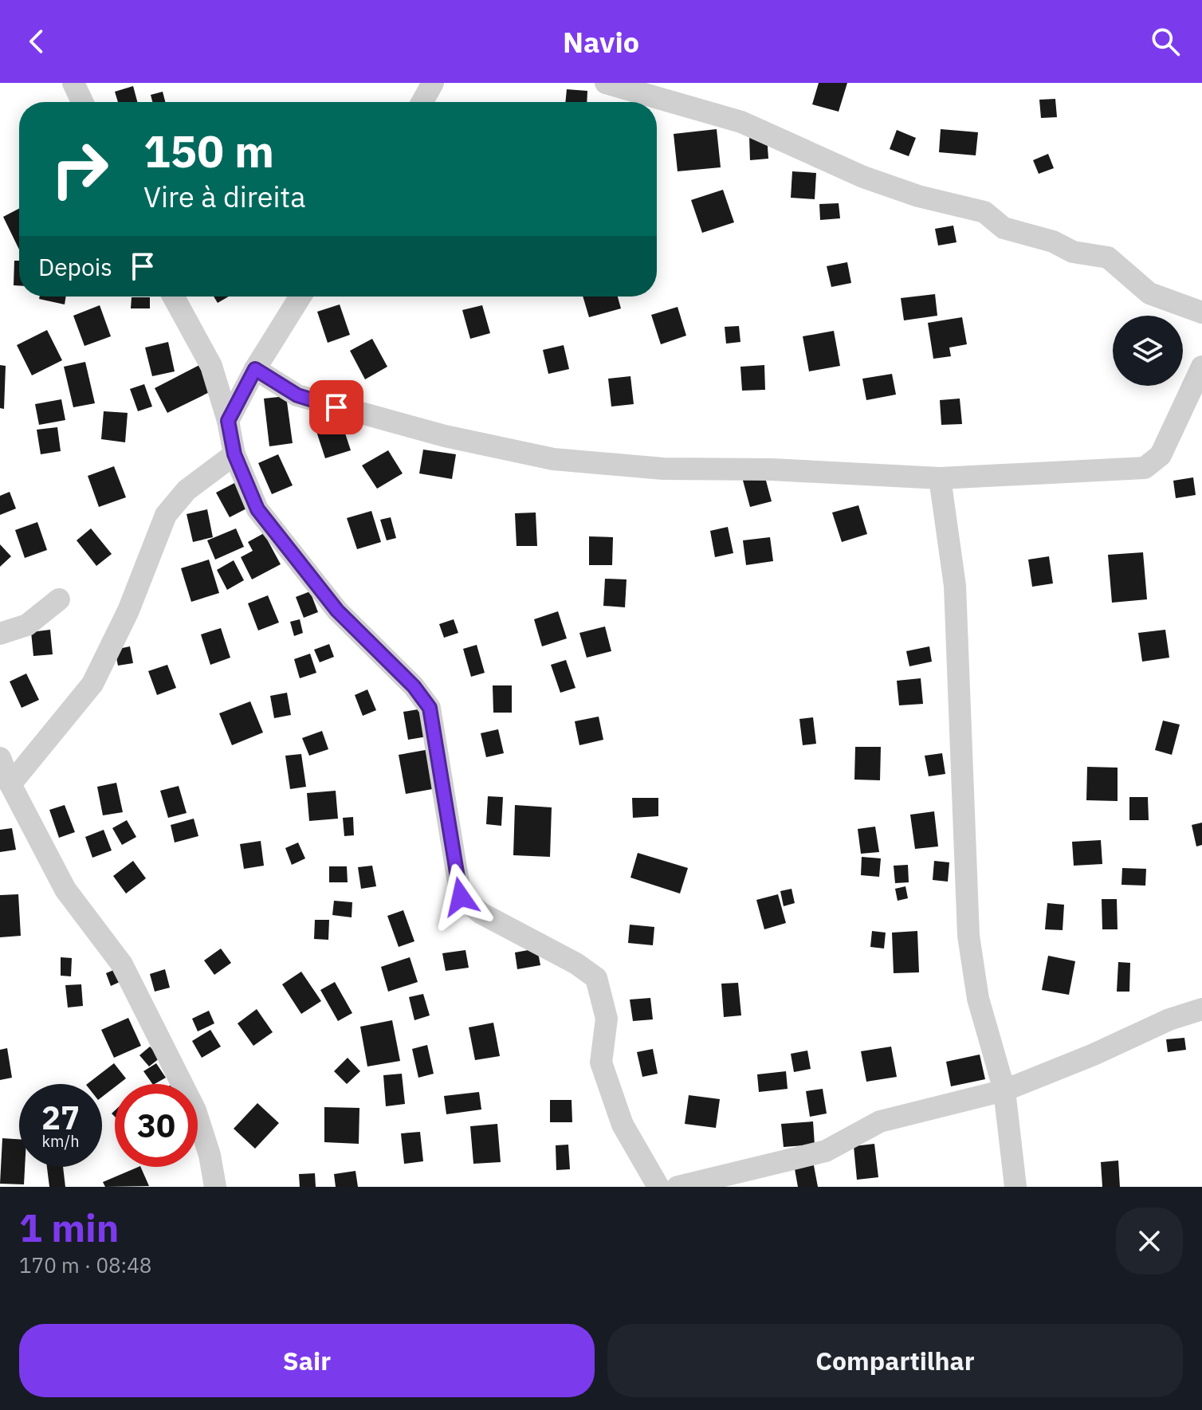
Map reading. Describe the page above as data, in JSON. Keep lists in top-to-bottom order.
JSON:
{
  "page": {
    "header": "Navio",
    "turn": ["150 m", "Vire à direita"],
    "then": "Depois",
    "speed": "27 km/h",
    "limit": "30",
    "heading": ["1 min", "170 m · 08:48"],
    "buttons": ["Sair", "Compartilhar"]
  }
}
